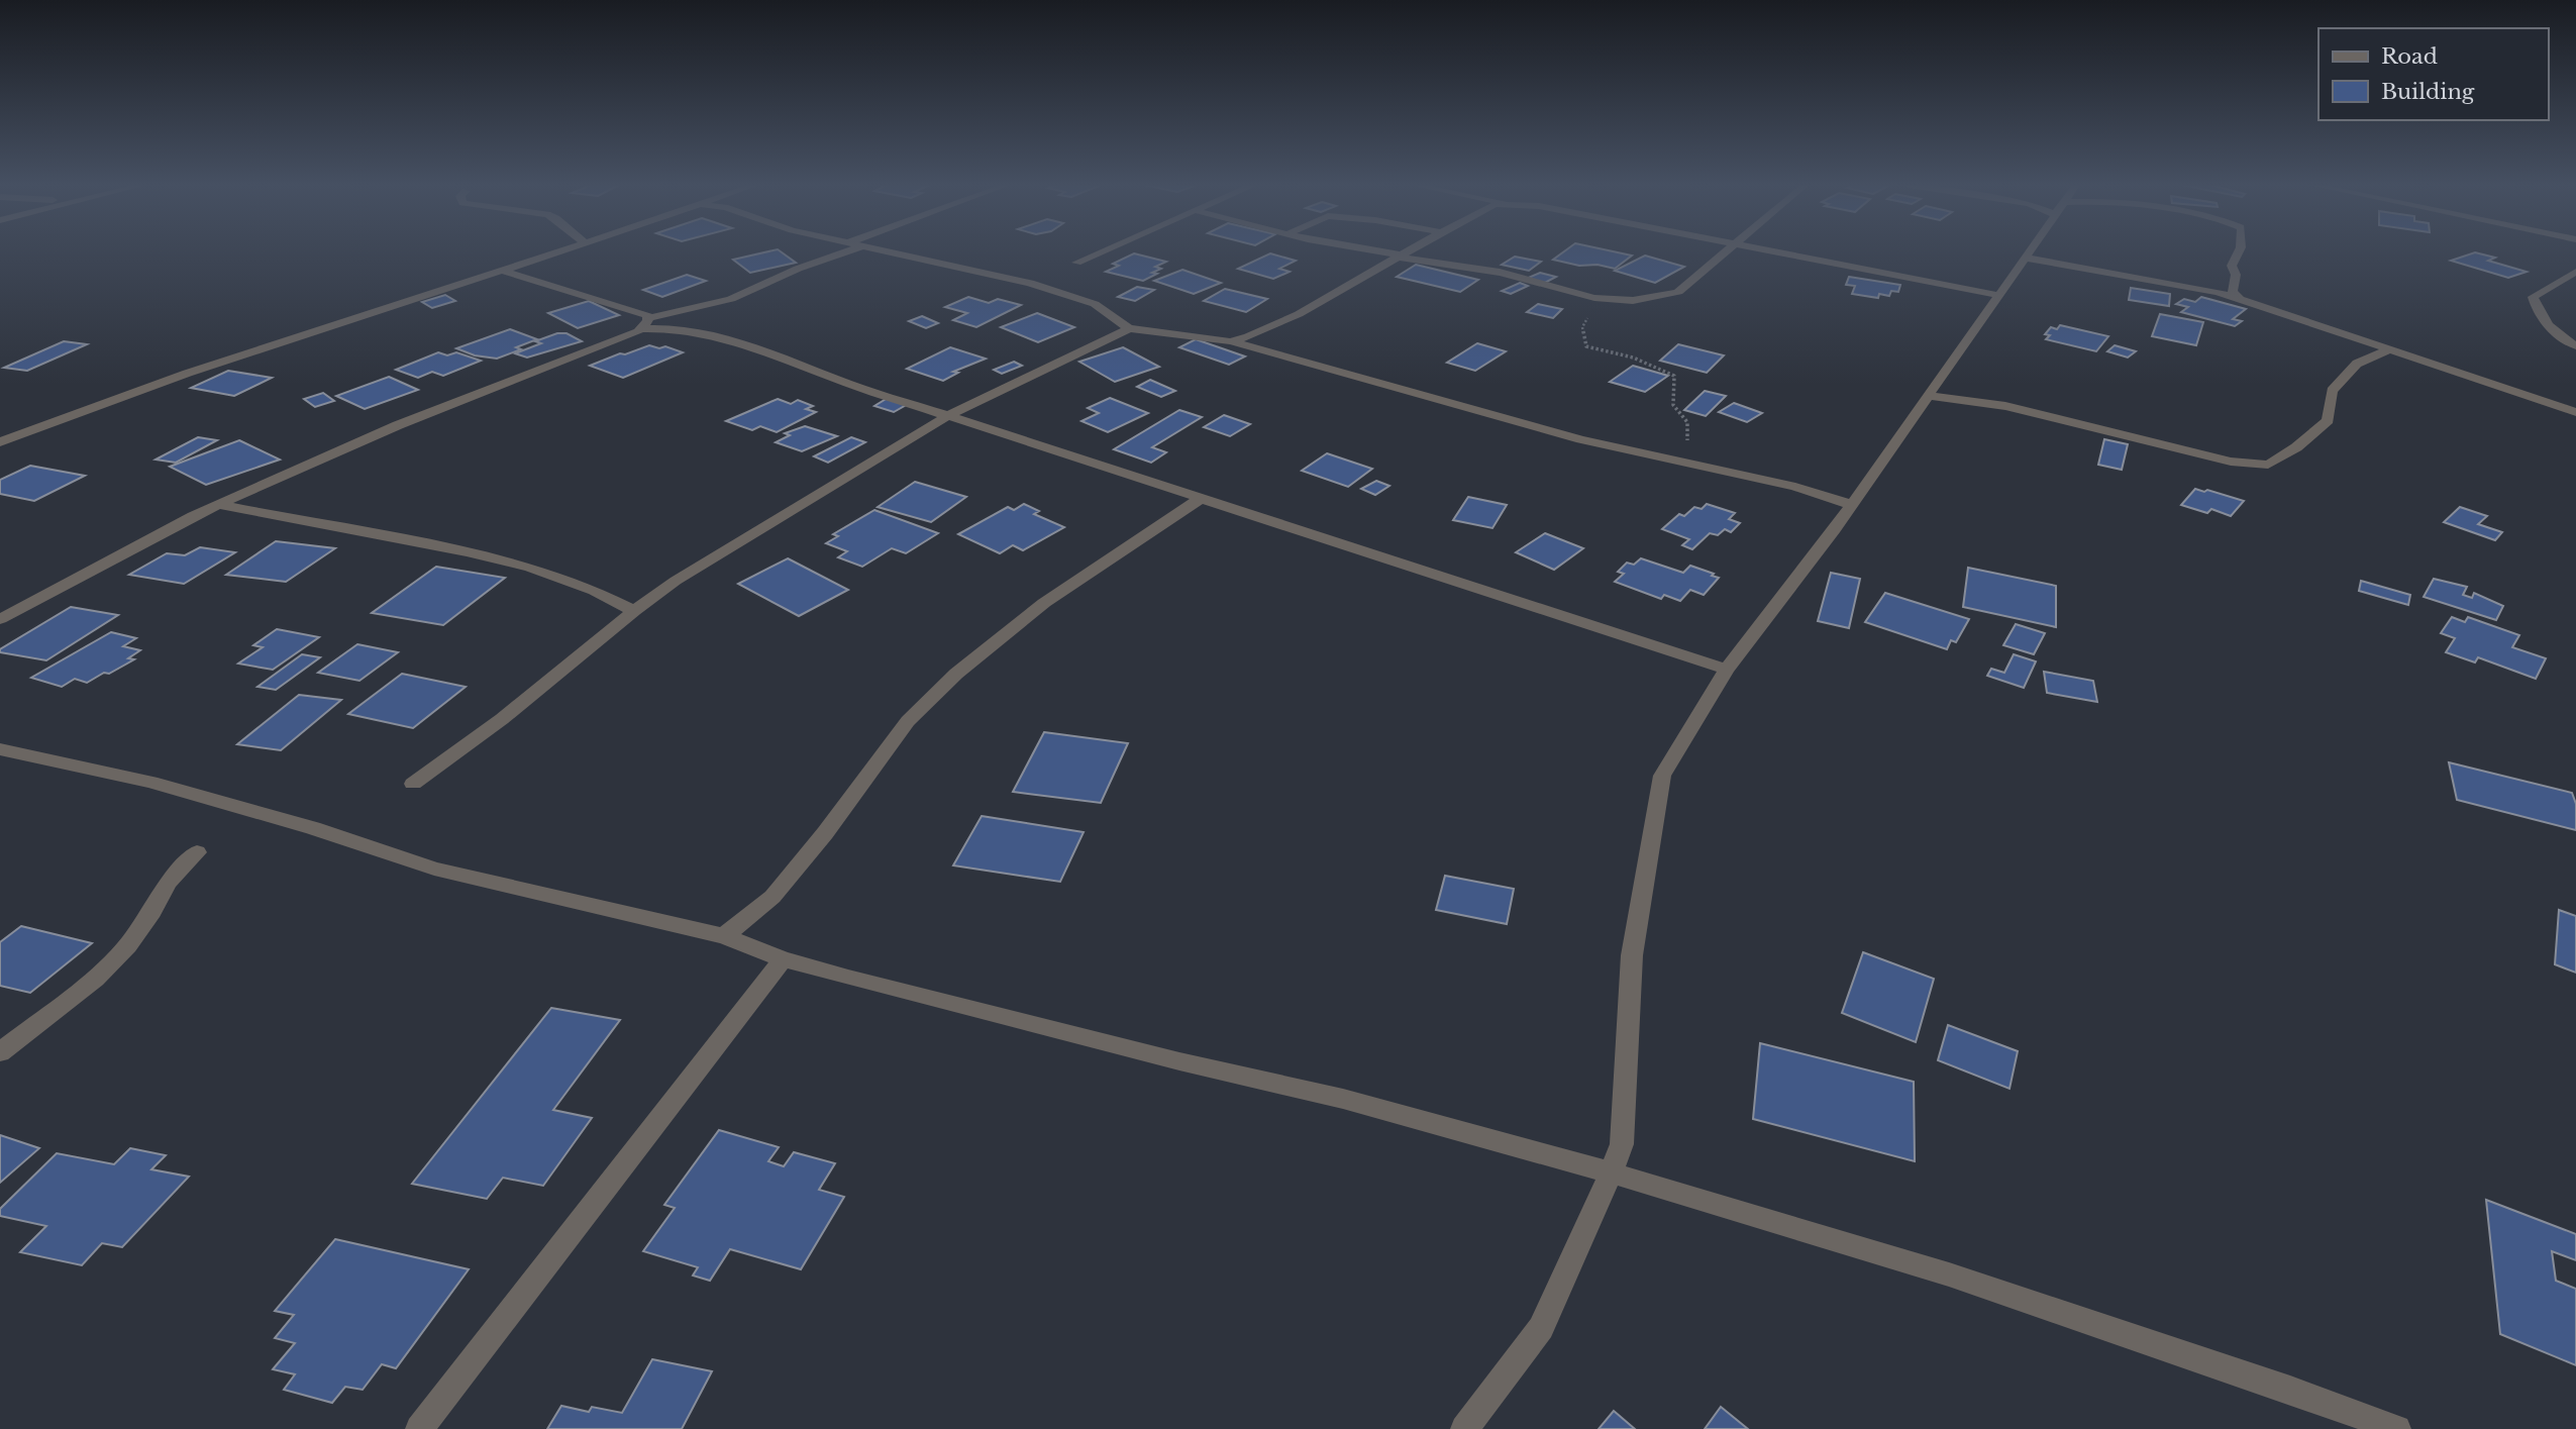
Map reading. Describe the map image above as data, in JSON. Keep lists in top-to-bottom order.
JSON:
{
  "legend": ["Road", "Building"]
}
